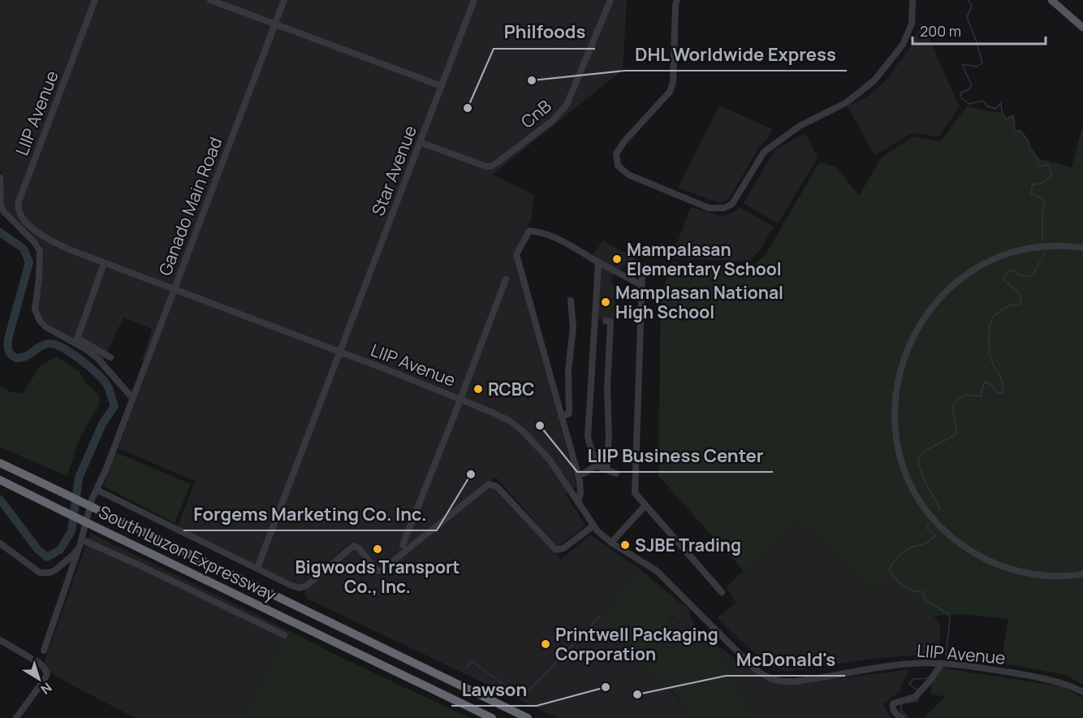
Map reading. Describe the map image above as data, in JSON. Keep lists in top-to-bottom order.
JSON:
{
  "streets": {
    "highway": ["South Luzon Expressway"],
    "street": [
      "LIIP Avenue",
      "CnB",
      "Star Avenue",
      "Ganado Main Road"
    ]
  },
  "crossings": [
    ["LIIP Avenue", "Star Avenue"],
    ["LIIP Avenue", "Ganado Main Road"],
    ["CnB", "Star Avenue"]
  ],
  "places": [
    "DHL Worldwide Express",
    "Philfoods",
    "Mampalasan Elementary School",
    "Mamplasan National High School",
    "RCBC",
    "LIIP Business Center",
    "Forgems Marketing Co. Inc.",
    "SJBE Trading",
    "Bigwoods Transport Co., Inc.",
    "Printwell Packaging Corporation",
    "Lawson",
    "McDonald's"
  ],
  "scale_bar": "200 m",
  "north": "bottom right"
}
